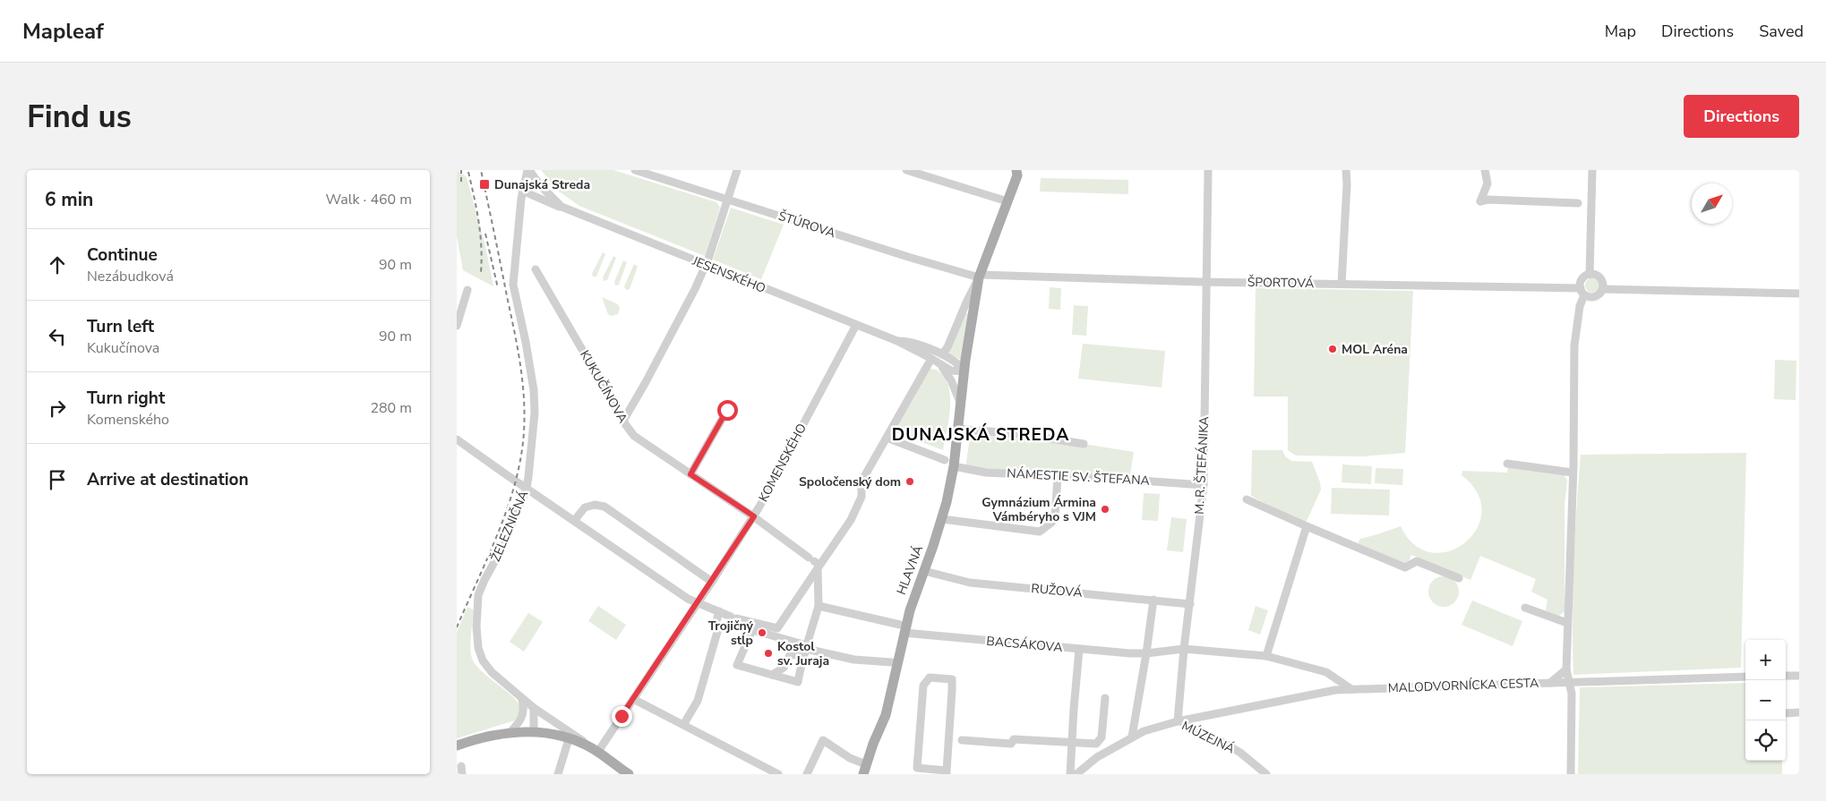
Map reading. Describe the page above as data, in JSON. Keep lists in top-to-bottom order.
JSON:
{
  "streets": {
    "main road": ["HLAVNÁ"],
    "street": [
      "ŠTÚROVA",
      "JESENSKÉHO",
      "ŠPORTOVÁ",
      "KUKUČÍNOVA",
      "KOMENSKÉHO",
      "M. R. ŠTEFÁNIKA",
      "NÁMESTIE SV. ŠTEFANA",
      "ŽELEZNIČNÁ",
      "RUŽOVÁ",
      "BACSÁKOVA",
      "MALODVORNÍCKA CESTA",
      "MÚZEJNÁ"
    ]
  },
  "crossings": [
    ["ŠTÚROVA", "ŠPORTOVÁ"],
    ["ŠTÚROVA", "HLAVNÁ"],
    ["JESENSKÉHO", "KOMENSKÉHO"],
    ["JESENSKÉHO", "ŽELEZNIČNÁ"],
    ["JESENSKÉHO", "HLAVNÁ"],
    ["ŠPORTOVÁ", "M. R. ŠTEFÁNIKA"],
    ["ŠPORTOVÁ", "HLAVNÁ"],
    ["KUKUČÍNOVA", "KOMENSKÉHO"],
    ["KOMENSKÉHO", "ŽELEZNIČNÁ"],
    ["M. R. ŠTEFÁNIKA", "NÁMESTIE SV. ŠTEFANA"],
    ["M. R. ŠTEFÁNIKA", "RUŽOVÁ"],
    ["M. R. ŠTEFÁNIKA", "BACSÁKOVA"],
    ["M. R. ŠTEFÁNIKA", "MALODVORNÍCKA CESTA"],
    ["M. R. ŠTEFÁNIKA", "MÚZEJNÁ"],
    ["NÁMESTIE SV. ŠTEFANA", "HLAVNÁ"],
    ["HLAVNÁ", "RUŽOVÁ"],
    ["HLAVNÁ", "BACSÁKOVA"],
    ["BACSÁKOVA", "MALODVORNÍCKA CESTA"],
    ["MALODVORNÍCKA CESTA", "MÚZEJNÁ"]
  ],
  "districts": ["DUNAJSKÁ STREDA"],
  "places": {
    "transit": ["Dunajská Streda"],
    "other": [
      "MOL Aréna",
      "Spoločenský dom",
      "Gymnázium Ármina Vámbéryho s VJM",
      "Trojičný stĺp",
      "Kostol sv. Juraja"
    ]
  },
  "north": "top right",
  "page": {
    "header": "Mapleaf",
    "nav": ["Map", "Directions", "Saved"],
    "buttons": "Directions",
    "title": "Find us",
    "heading": ["6 min", "Walk · 460 m"],
    "list": [
      ["Continue", "Nezábudková", "90 m"],
      ["Turn left", "Kukučínova", "90 m"],
      ["Turn right", "Komenského", "280 m"],
      "Arrive at destination"
    ],
    "map_buttons": ["+", "−"]
  }
}
